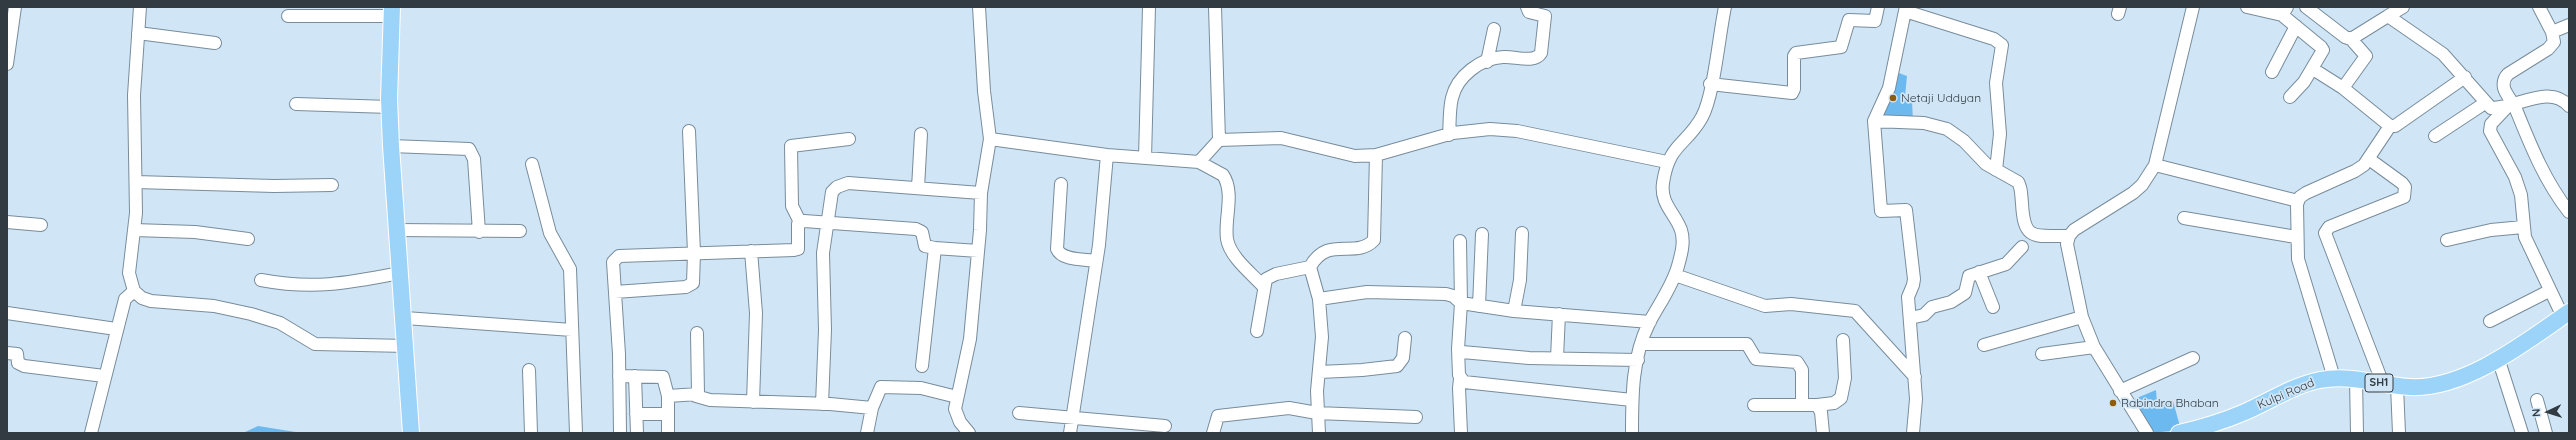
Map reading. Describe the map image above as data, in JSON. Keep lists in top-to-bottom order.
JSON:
{
  "streets": {
    "main road": ["SH1", "Kulpi Road"]
  },
  "places": ["Netaji Uddyan", "Rabindra Bhaban"],
  "north": "left"
}
